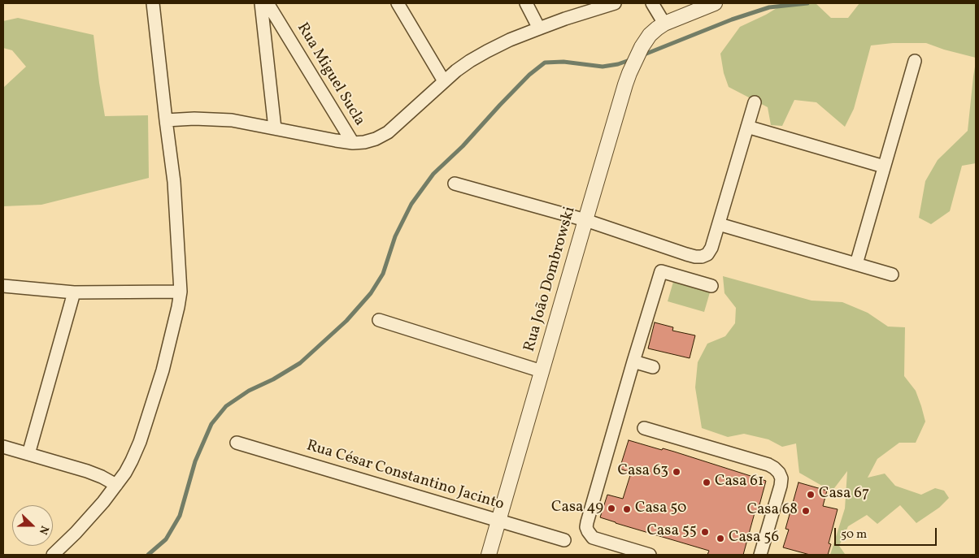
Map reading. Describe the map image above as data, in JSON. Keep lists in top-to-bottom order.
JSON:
{
  "streets": {
    "street": ["Rua Miguel Sucla", "Rua João Dombrowski", "Rua César Constantino Jacinto"]
  },
  "crossings": [
    ["Rua João Dombrowski", "Rua César Constantino Jacinto"]
  ],
  "places": [
    "Casa 63",
    "Casa 61",
    "Casa 67",
    "Casa 49",
    "Casa 50",
    "Casa 68",
    "Casa 55",
    "Casa 56"
  ],
  "scale_bar": "50 m",
  "north": "right"
}
